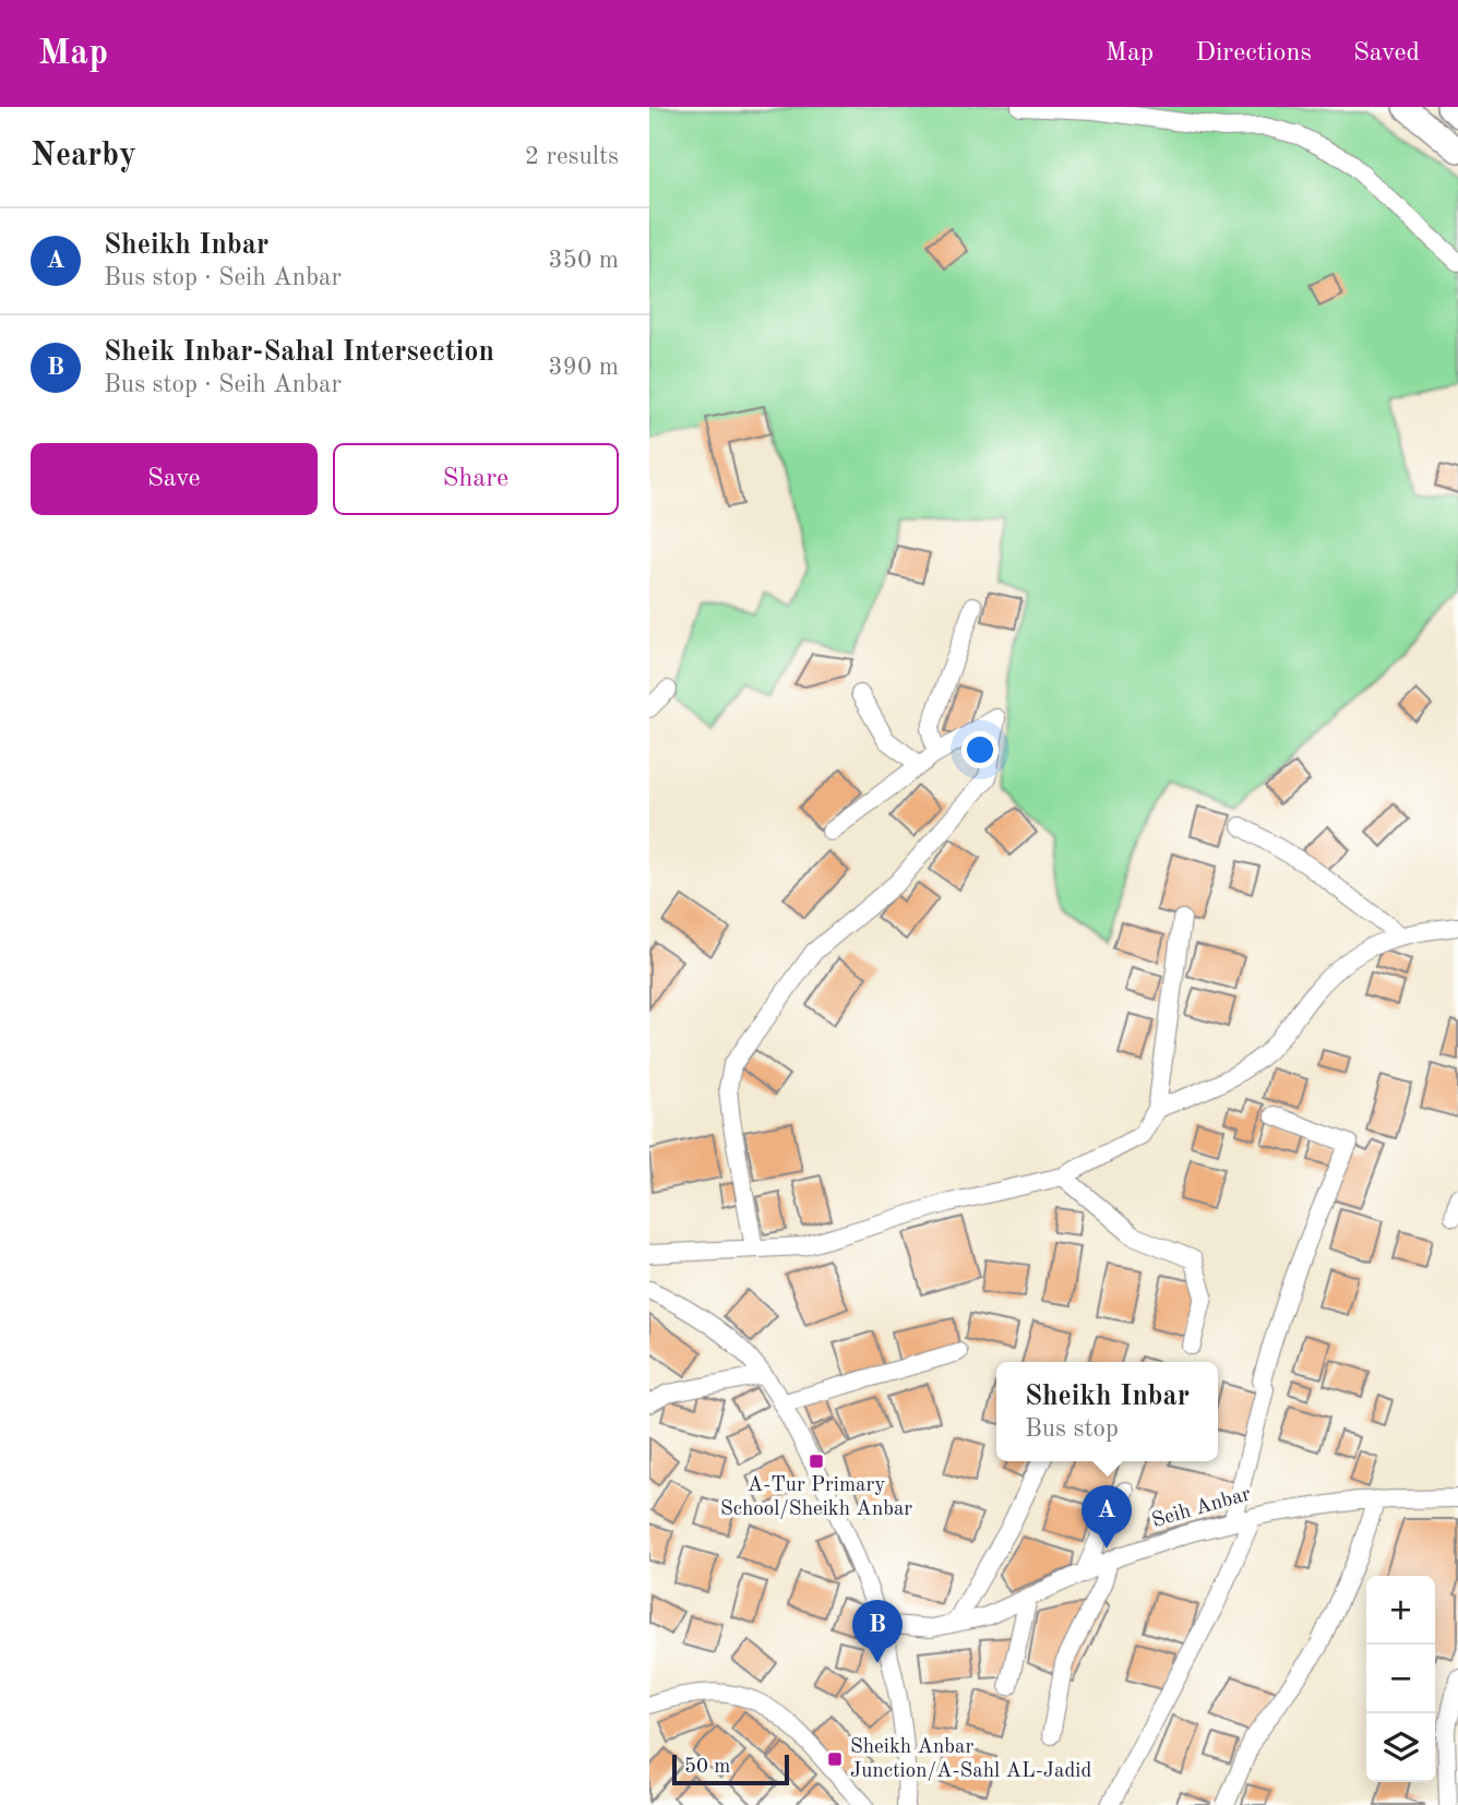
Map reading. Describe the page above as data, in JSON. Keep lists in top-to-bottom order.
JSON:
{
  "streets": {
    "street": ["Seih Anbar"]
  },
  "places": {
    "transit": ["A-Tur Primary School/Sheikh Anbar", "Sheikh Anbar Junction/A-Sahl AL-Jadid"]
  },
  "scale_bar": "50 m",
  "page": {
    "header": "Map",
    "nav": ["Map", "Directions", "Saved"],
    "heading": ["Nearby", "2 results"],
    "list": [
      {
        "mark": "A",
        "name": "Sheikh Inbar",
        "note": "Bus stop · Seih Anbar",
        "value": "350 m"
      },
      {
        "mark": "B",
        "name": "Sheik Inbar-Sahal Intersection",
        "note": "Bus stop · Seih Anbar",
        "value": "390 m"
      }
    ],
    "buttons": ["Save", "Share"],
    "popup": ["Sheikh Inbar", "Bus stop"],
    "pins": ["A", "B"],
    "map_buttons": ["+", "−"],
    "scale": "50 m"
  }
}
